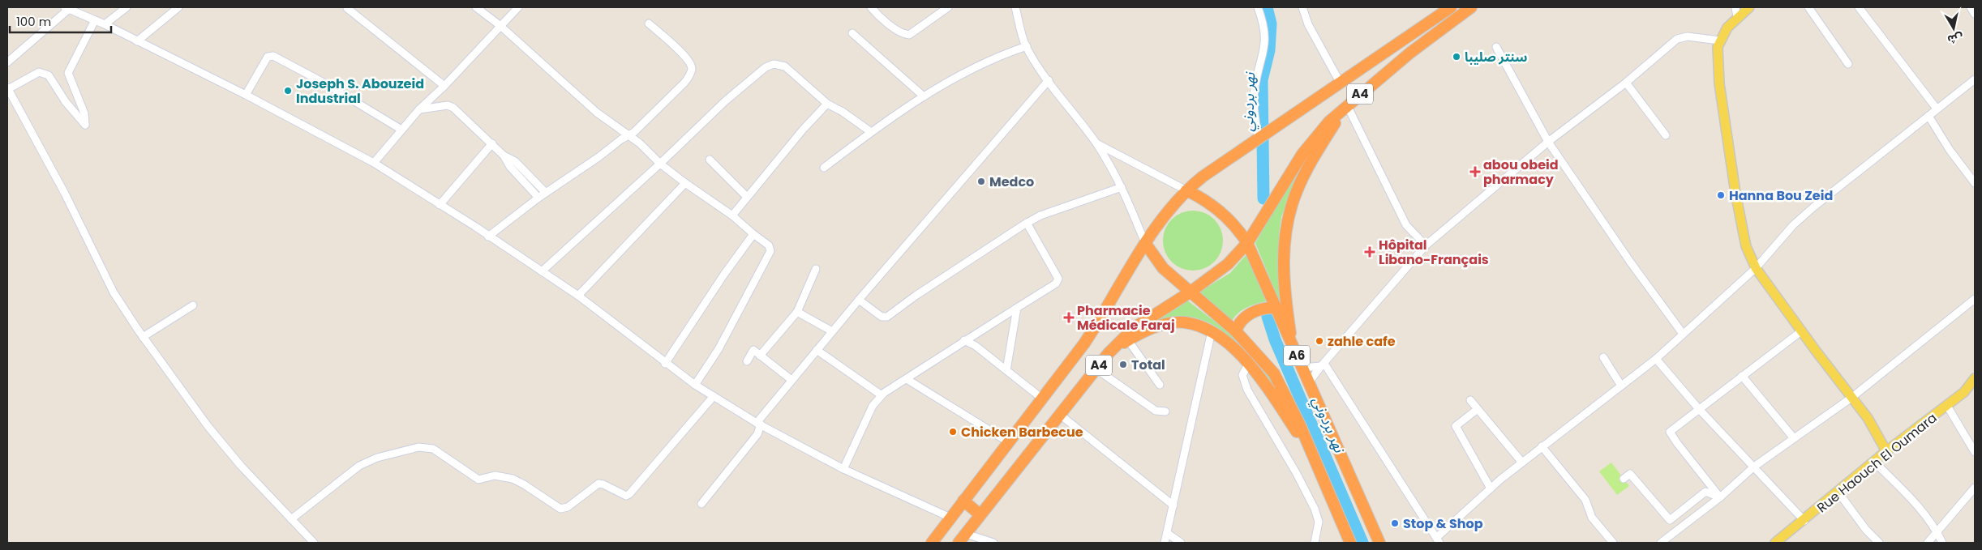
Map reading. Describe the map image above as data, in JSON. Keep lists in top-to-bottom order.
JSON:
{
  "streets": {
    "highway": ["A4", "A6"],
    "main road": ["Rue Haouch El Oumara"]
  },
  "crossings": [
    ["A4", "A6"]
  ],
  "water": ["نهر بردوني"],
  "places": {
    "other": [
      "سنتر صليبا",
      "Joseph S. Abouzeid Industrial",
      "Medco",
      "Hanna Bou Zeid",
      "zahle cafe",
      "Total",
      "Chicken Barbecue",
      "Stop & Shop"
    ],
    "health": ["abou obeid pharmacy", "Hôpital Libano-Français", "Pharmacie Médicale Faraj"]
  },
  "scale_bar": "100 m",
  "north": "bottom"
}
